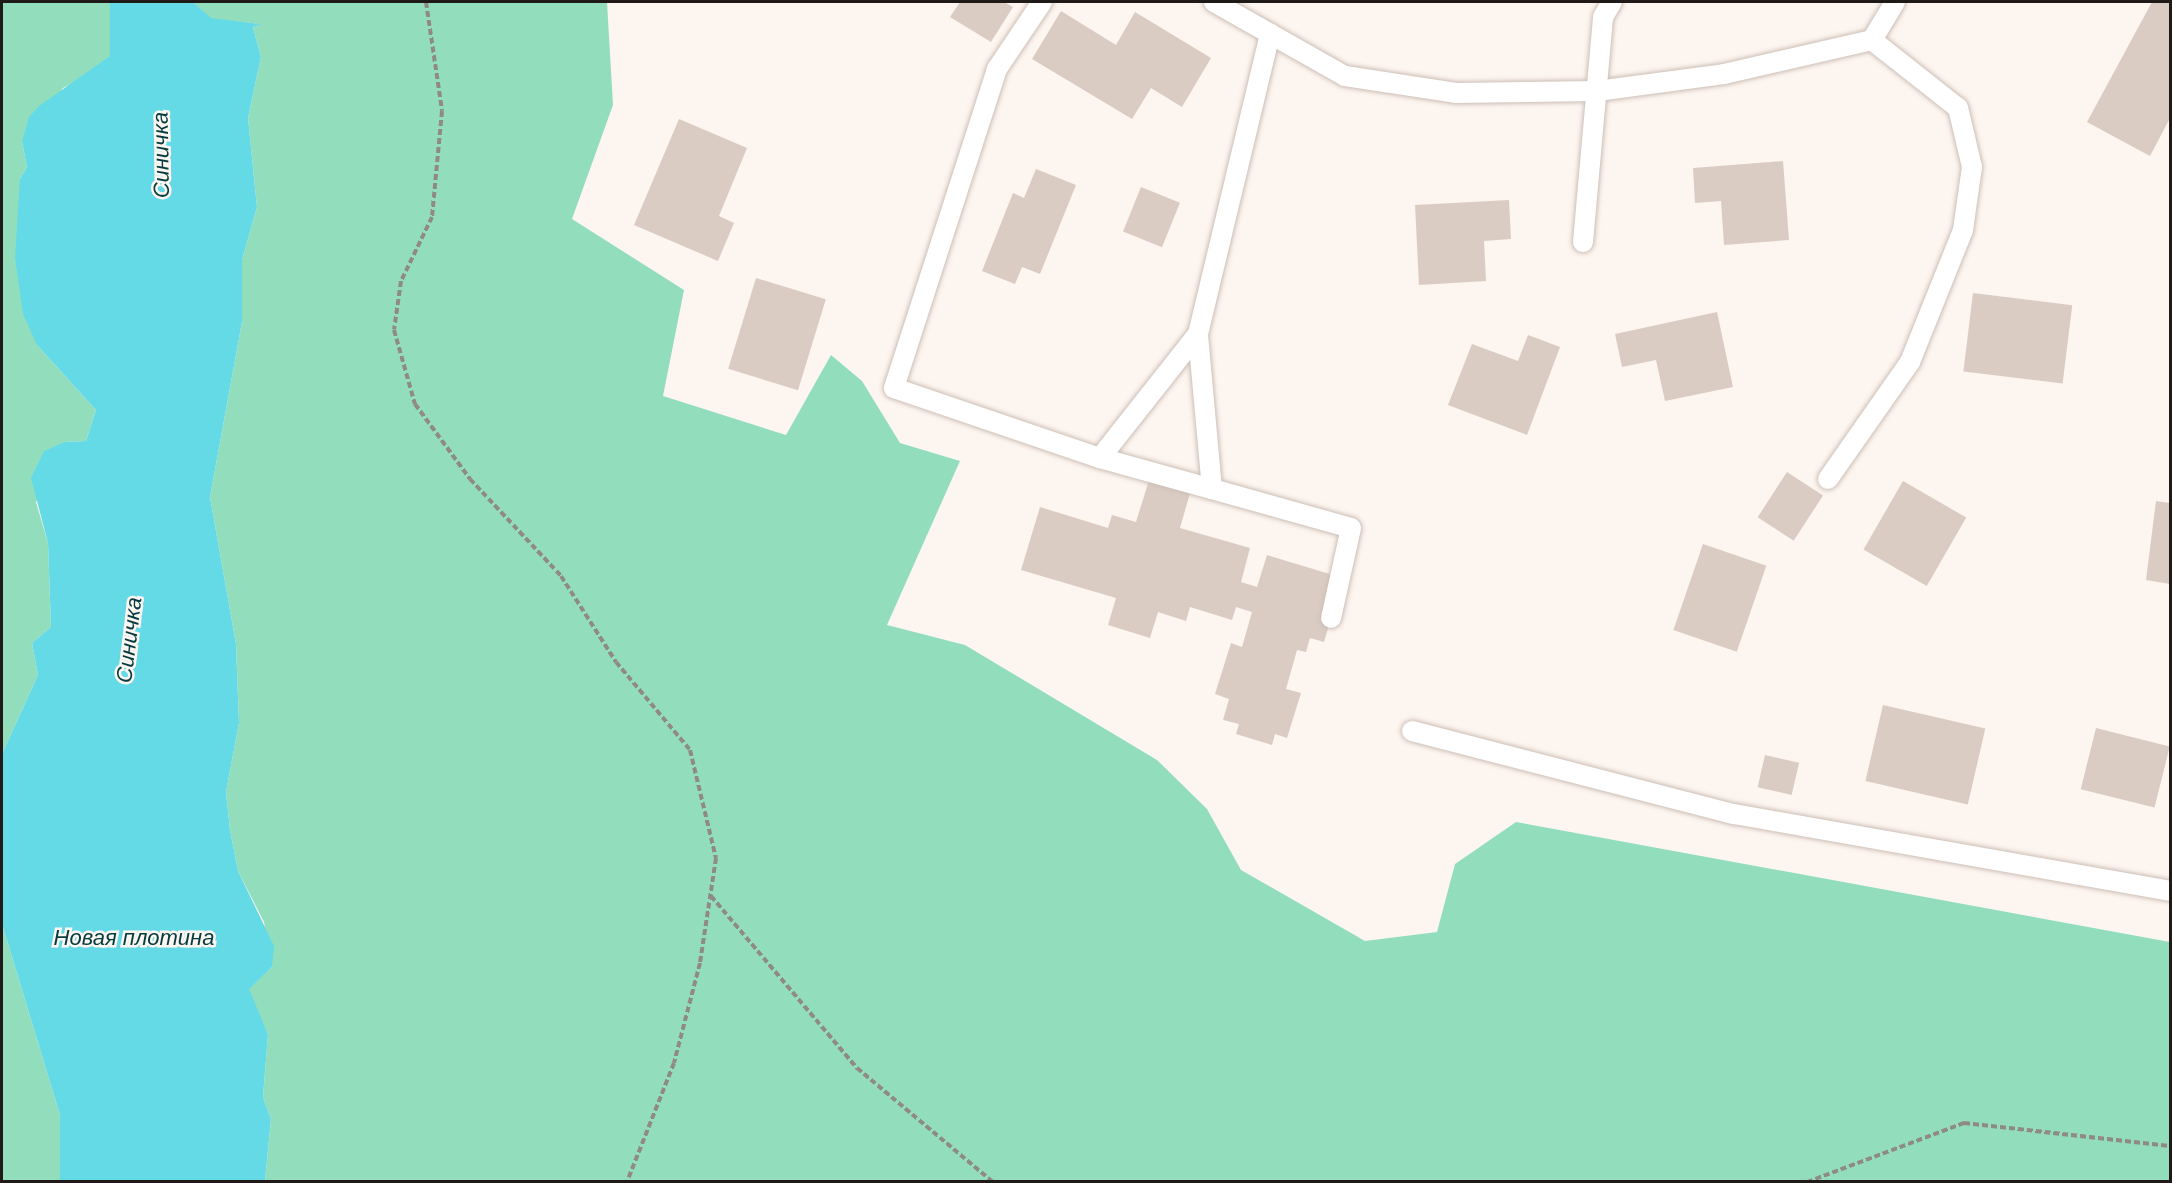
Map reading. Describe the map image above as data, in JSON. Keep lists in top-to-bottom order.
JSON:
{
  "water": ["Синичка", "Новая плотина"]
}
